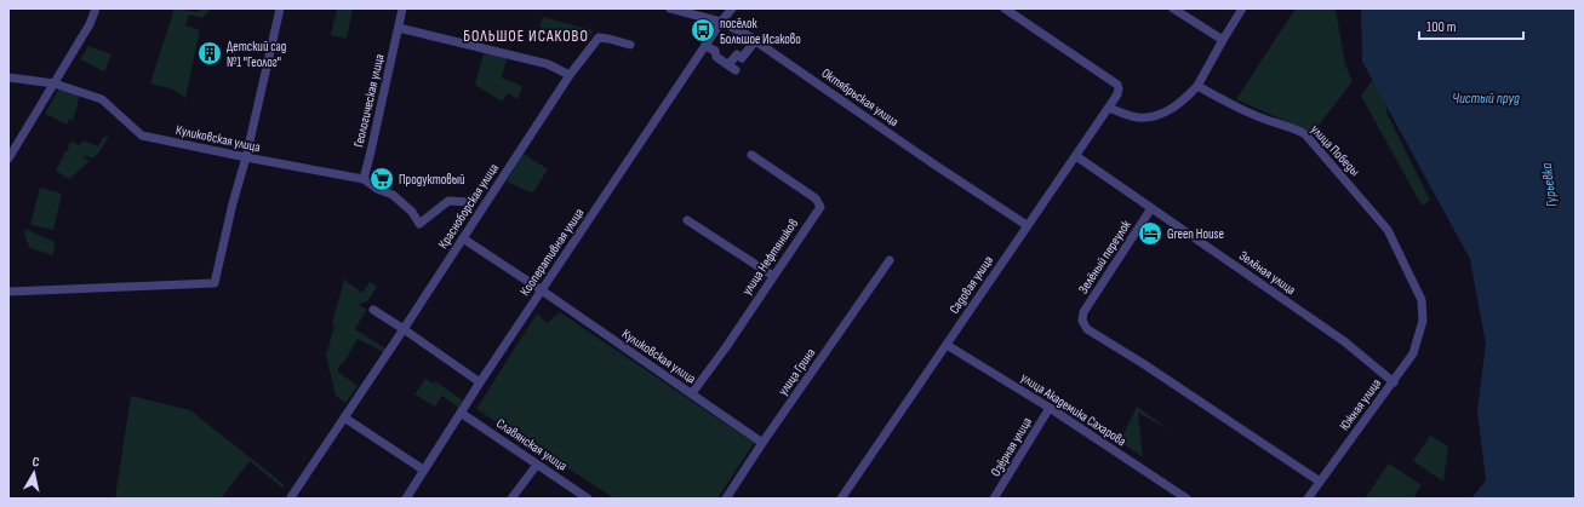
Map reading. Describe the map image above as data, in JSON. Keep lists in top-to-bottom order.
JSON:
{
  "streets": {
    "street": [
      "Октябрьская улица",
      "Геологическая улица",
      "Куликовская улица",
      "улица Победы",
      "Красноборская улица",
      "Кооперативная улица",
      "улица Нефтяников",
      "Зелёный переулок",
      "Зелёная улица",
      "Садовая улица",
      "улица Грина",
      "Южная улица",
      "улица Академика Сахарова",
      "Славянская улица",
      "Озёрная улица"
    ]
  },
  "crossings": [
    ["Октябрьская улица", "Кооперативная улица"],
    ["Октябрьская улица", "Садовая улица"],
    ["Геологическая улица", "Куликовская улица"],
    ["Куликовская улица", "Красноборская улица"],
    ["Куликовская улица", "Кооперативная улица"],
    ["Куликовская улица", "улица Нефтяников"],
    ["Куликовская улица", "улица Грина"],
    ["улица Победы", "Южная улица"],
    ["Кооперативная улица", "Славянская улица"],
    ["Зелёный переулок", "Зелёная улица"],
    ["Зелёный переулок", "Южная улица"],
    ["Зелёная улица", "Садовая улица"],
    ["Зелёная улица", "Южная улица"],
    ["Садовая улица", "улица Академика Сахарова"],
    ["улица Академика Сахарова", "Озёрная улица"]
  ],
  "districts": ["БОЛЬШОЕ ИСАКОВО"],
  "water": ["Чистый пруд", "Гурьевка"],
  "places": {
    "bus stop": ["посёлок Большое Исаково"],
    "building": ["Детский сад №1 \"Геолог\""],
    "supermarket": ["Продуктовый"],
    "hotel": ["Green House"]
  },
  "scale_bar": "100 m",
  "north": "top"
}
